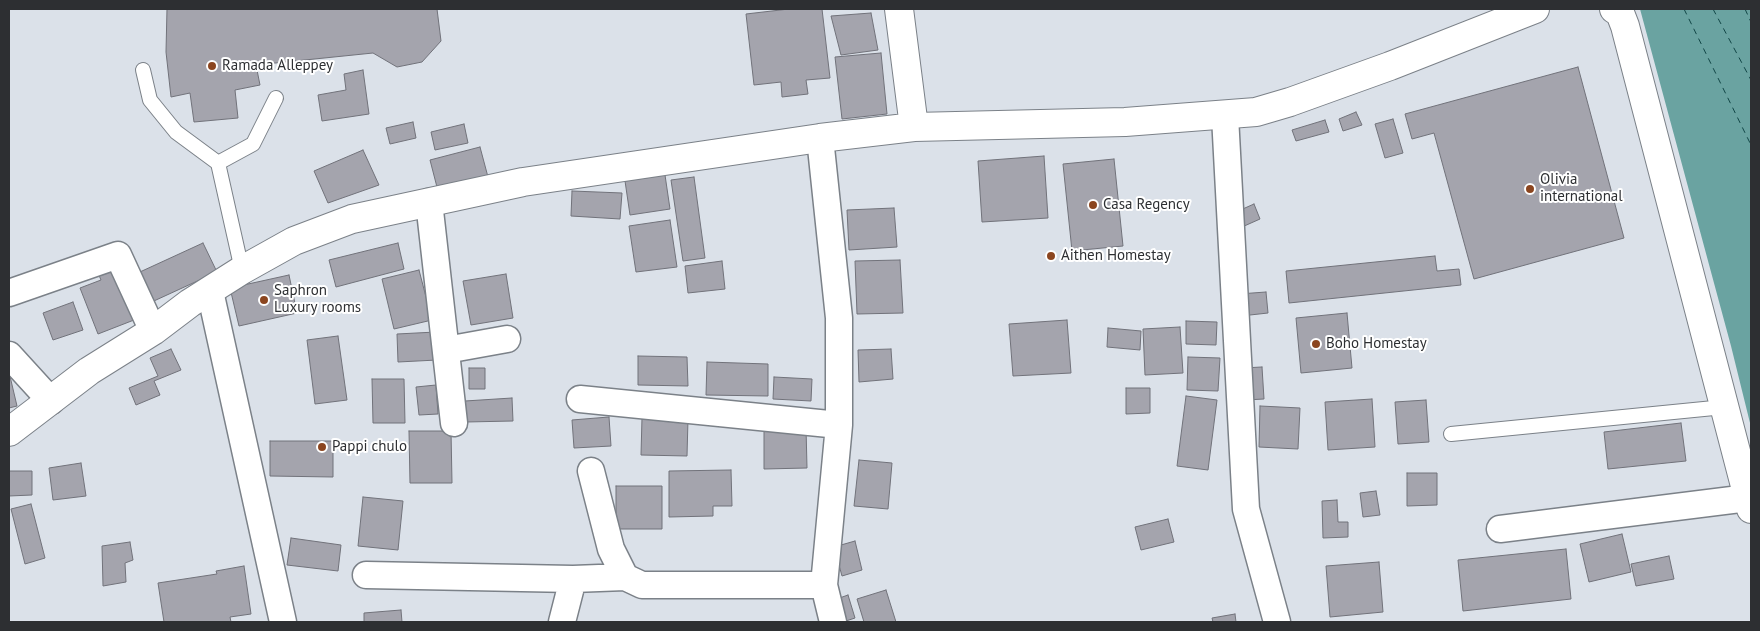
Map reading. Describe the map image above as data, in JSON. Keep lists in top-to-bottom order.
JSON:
{
  "places": [
    "Ramada Alleppey",
    "Olivia international",
    "Casa Regency",
    "Aithen Homestay",
    "Saphron Luxury rooms",
    "Boho Homestay",
    "Pappi chulo"
  ]
}
